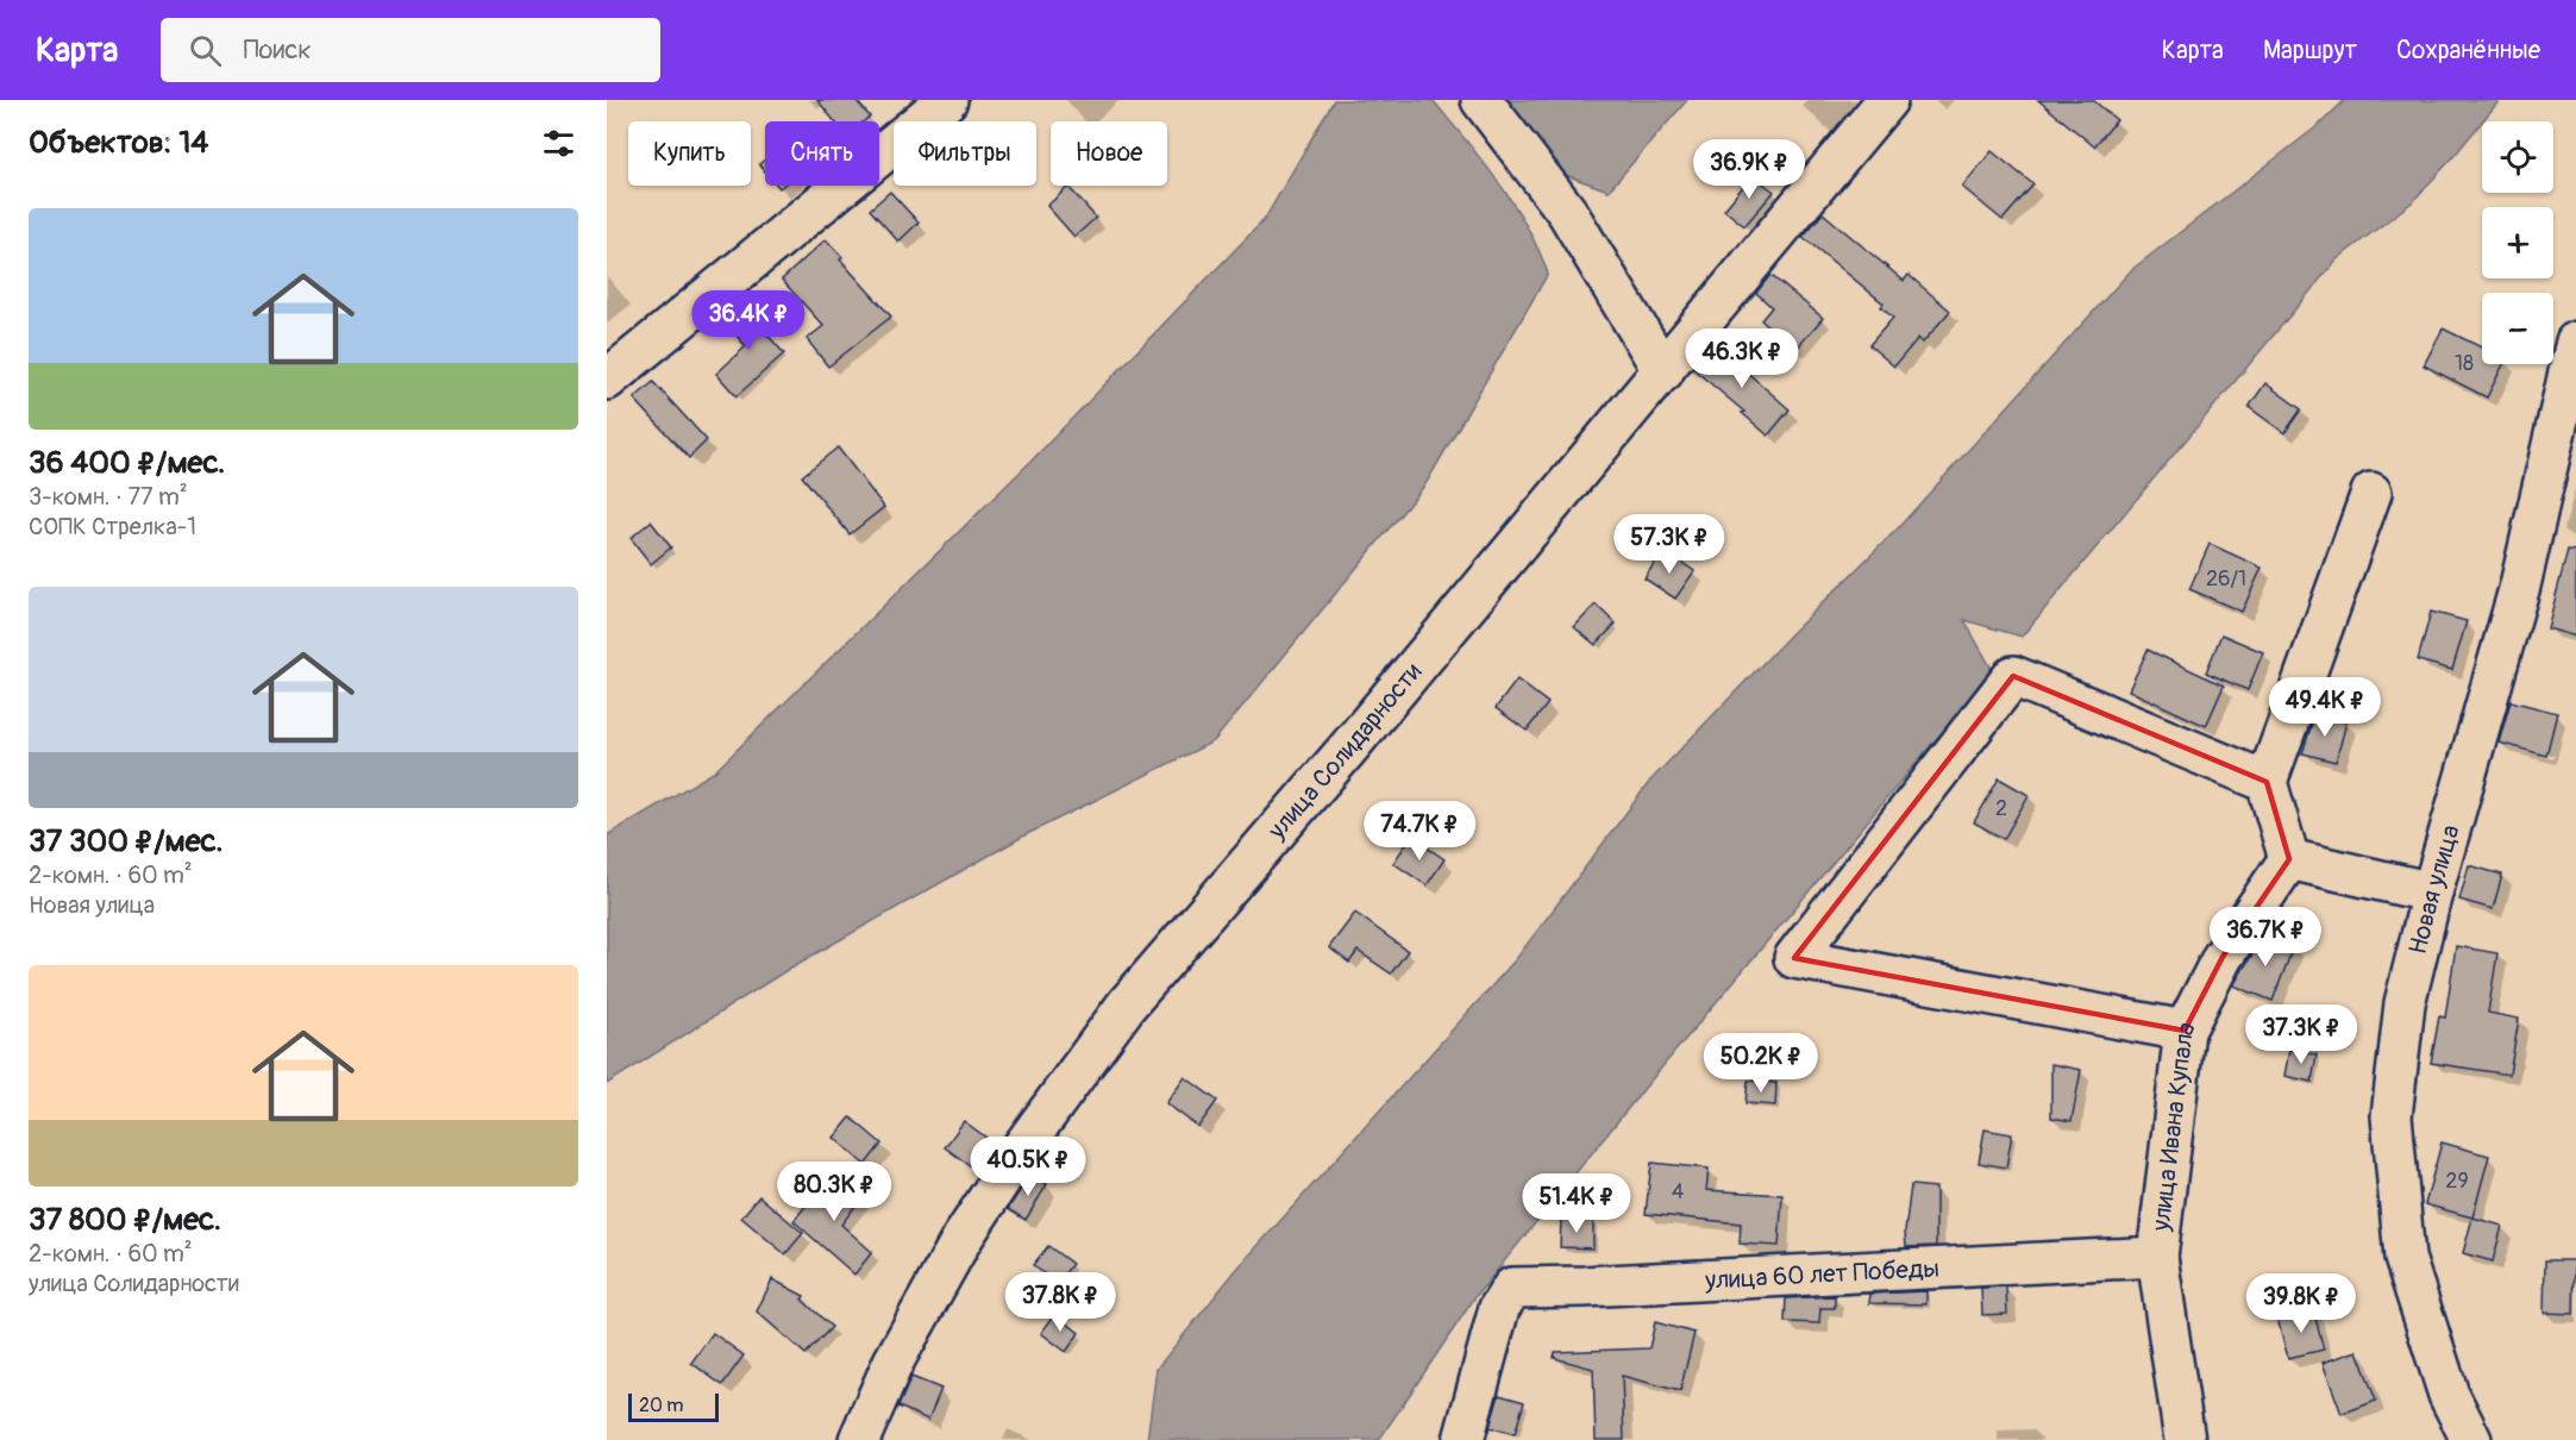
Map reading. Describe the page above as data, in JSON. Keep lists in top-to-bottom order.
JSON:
{
  "streets": {
    "street": [
      "улица Солидарности",
      "Новая улица",
      "улица Ивана Купала",
      "улица 60 лет Победы"
    ]
  },
  "crossings": [
    ["улица Ивана Купала", "улица 60 лет Победы"]
  ],
  "house_numbers": [
    "18",
    "26/1",
    "2",
    "29",
    "4"
  ],
  "scale_bar": "20 m",
  "page": {
    "header": "Карта",
    "search": "Поиск",
    "nav": ["Карта", "Маршрут", "Сохранённые"],
    "heading": "Объектов: 14",
    "map_buttons": ["+", "−"],
    "chip": [
      "Купить",
      "Снять",
      "Фильтры",
      "Новое"
    ],
    "price": [
      "36.9K ₽",
      "36.4K ₽",
      "46.3K ₽",
      "57.3K ₽",
      "49.4K ₽",
      "74.7K ₽",
      "36.7K ₽",
      "37.3K ₽",
      "50.2K ₽",
      "40.5K ₽",
      "80.3K ₽",
      "51.4K ₽",
      "37.8K ₽",
      "39.8K ₽"
    ],
    "list": [
      {
        "name": "36 400 ₽/мес.",
        "note": "3-комн. · 77 m² · СОПК Стрелка-1"
      },
      {
        "name": "37 300 ₽/мес.",
        "note": "2-комн. · 60 m² · Новая улица"
      },
      {
        "name": "37 800 ₽/мес.",
        "note": "2-комн. · 60 m² · улица Солидарности"
      }
    ],
    "scale": "20 m"
  }
}
